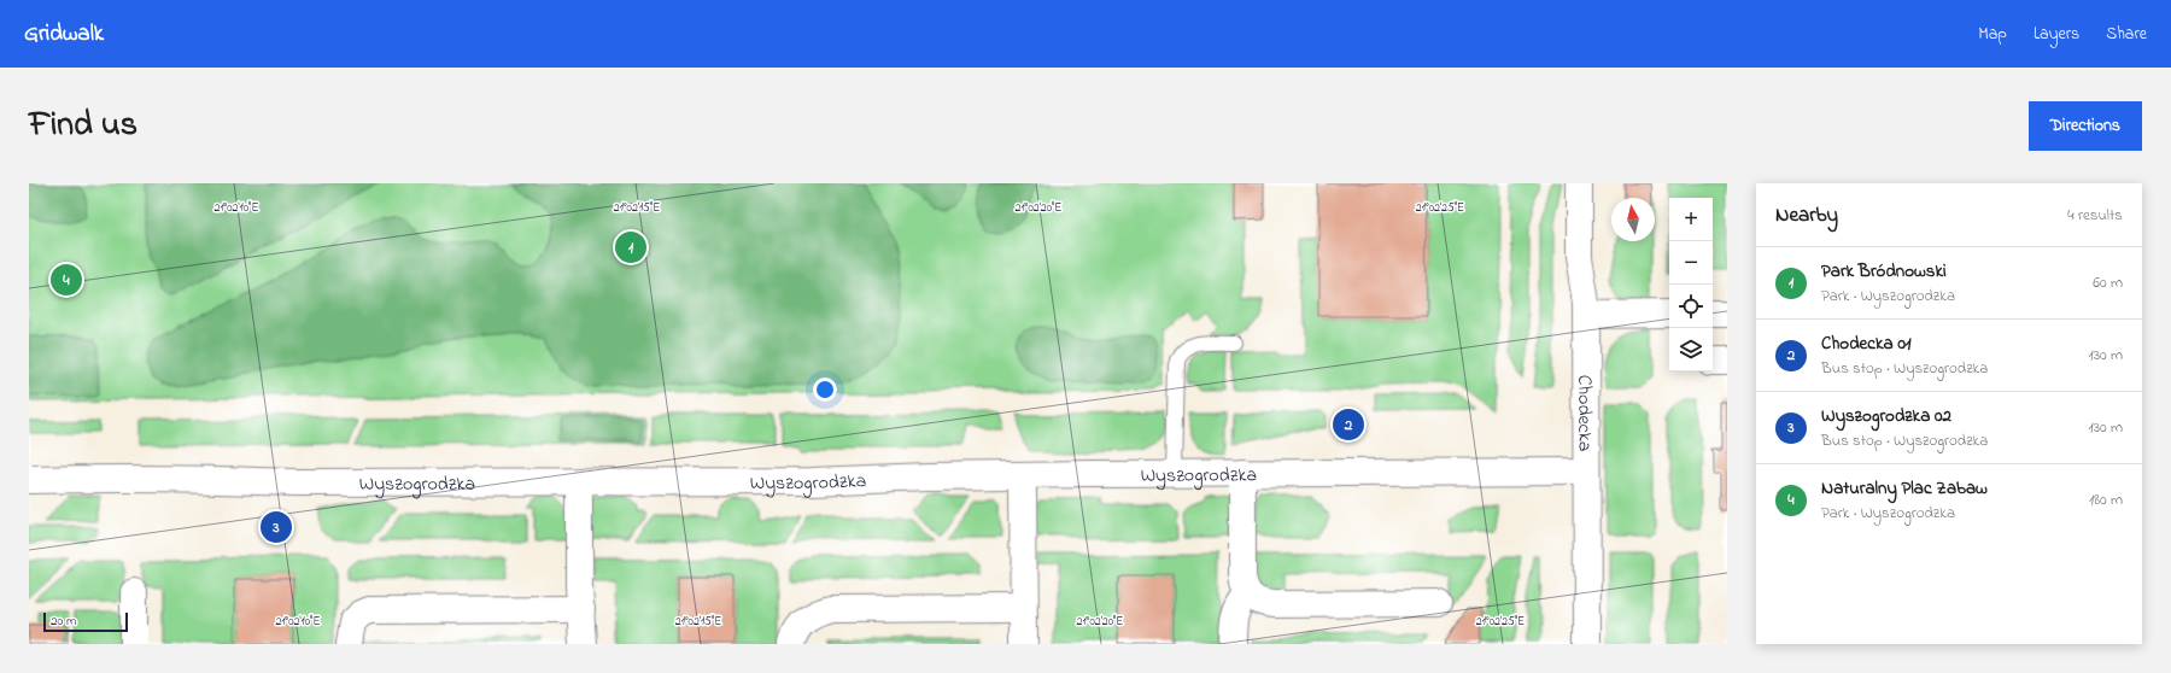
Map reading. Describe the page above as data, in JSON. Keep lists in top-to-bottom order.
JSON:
{
  "streets": {
    "street": ["Chodecka", "Wyszogrodzka"]
  },
  "crossings": [
    ["Chodecka", "Wyszogrodzka"]
  ],
  "scale_bar": "20 m",
  "north": "top",
  "page": {
    "header": "Gridwalk",
    "nav": ["Map", "Layers", "Share"],
    "title": "Find us",
    "buttons": "Directions",
    "heading": ["Nearby", "4 results"],
    "map_buttons": ["+", "−"],
    "pins": [
      "1",
      "4",
      "2",
      "3"
    ],
    "list": [
      {
        "mark": "1",
        "name": "Park Bródnowski",
        "note": "Park · Wyszogrodzka",
        "value": "60 m"
      },
      {
        "mark": "2",
        "name": "Chodecka 01",
        "note": "Bus stop · Wyszogrodzka",
        "value": "130 m"
      },
      {
        "mark": "3",
        "name": "Wyszogrodzka 02",
        "note": "Bus stop · Wyszogrodzka",
        "value": "130 m"
      },
      {
        "mark": "4",
        "name": "Naturalny Plac Zabaw",
        "note": "Park · Wyszogrodzka",
        "value": "180 m"
      }
    ],
    "scale": "20 m"
  },
  "coordinates": [
    "21°02'10\"E",
    "21°02'15\"E",
    "21°02'20\"E",
    "21°02'25\"E"
  ]
}
